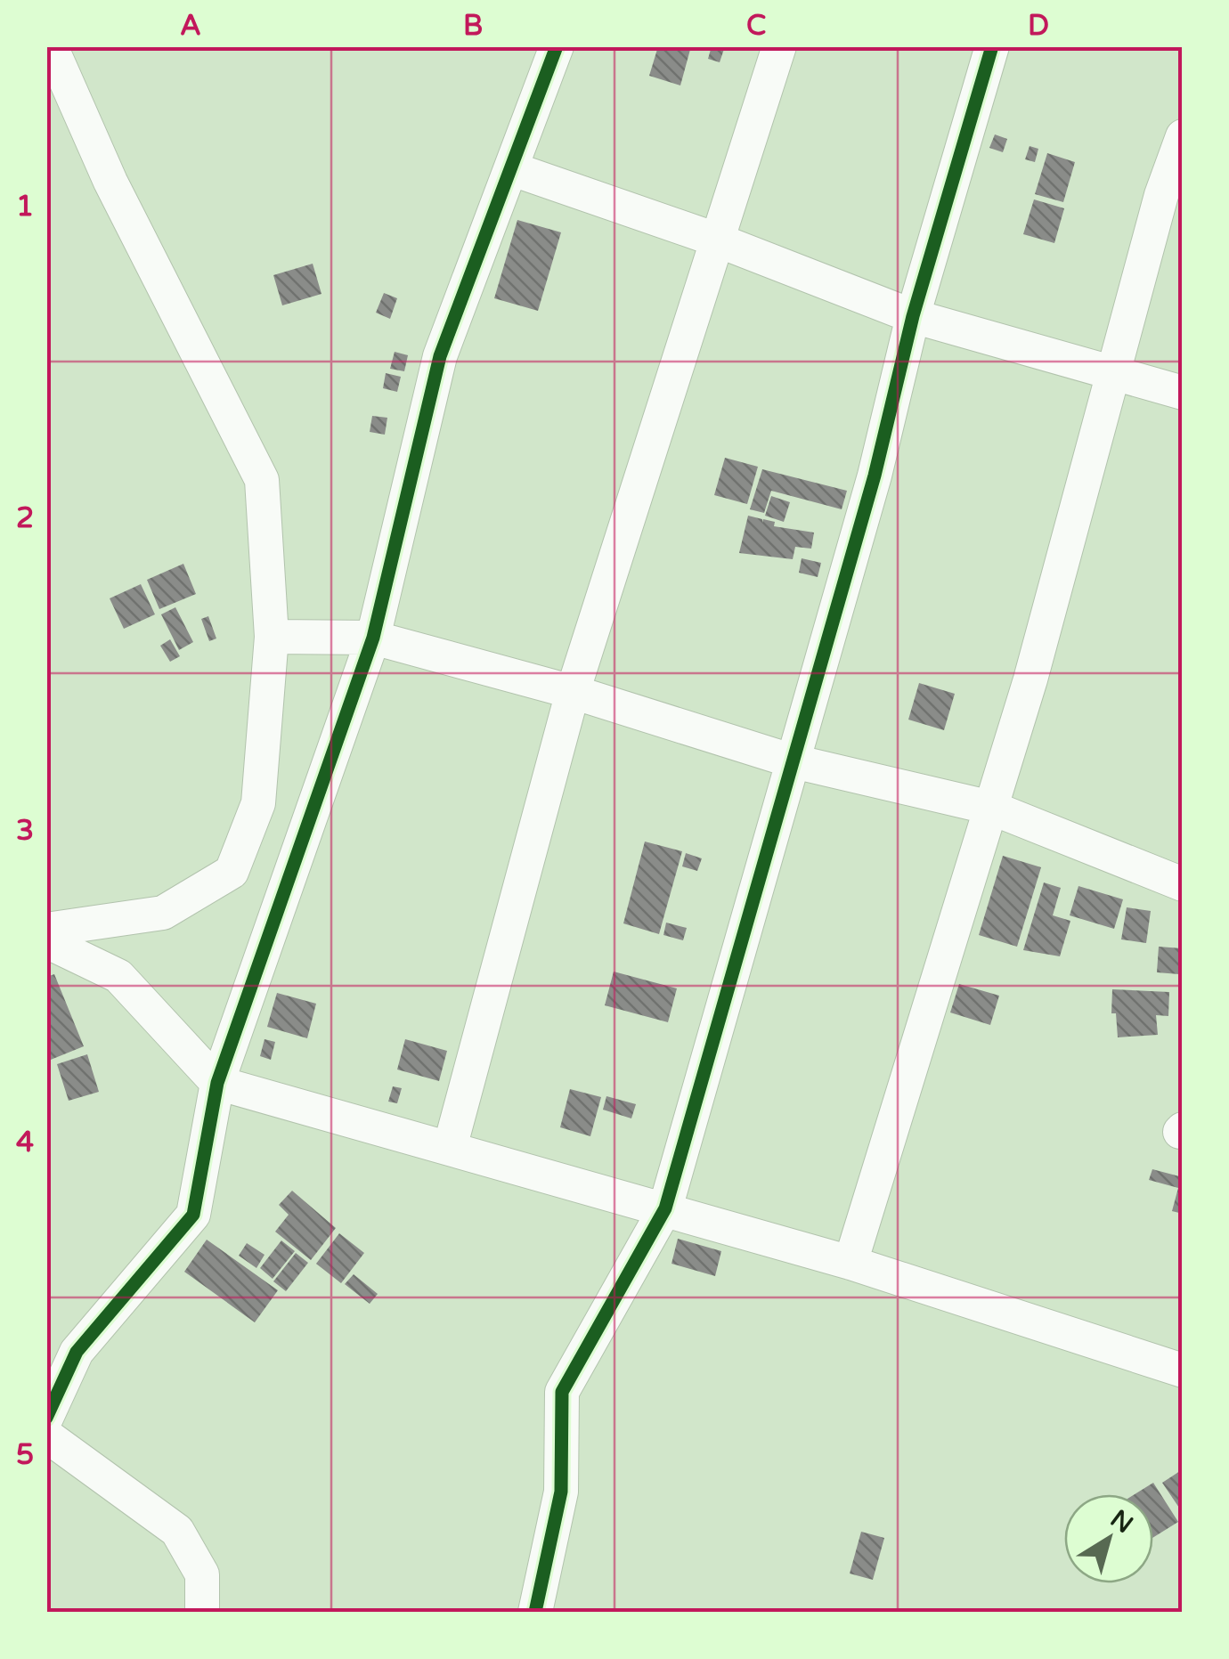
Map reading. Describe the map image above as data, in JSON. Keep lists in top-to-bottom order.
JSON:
{
  "north": "top right",
  "grid": {
    "columns": [
      "A",
      "B",
      "C",
      "D"
    ],
    "rows": [
      "1",
      "2",
      "3",
      "4",
      "5"
    ]
  }
}
